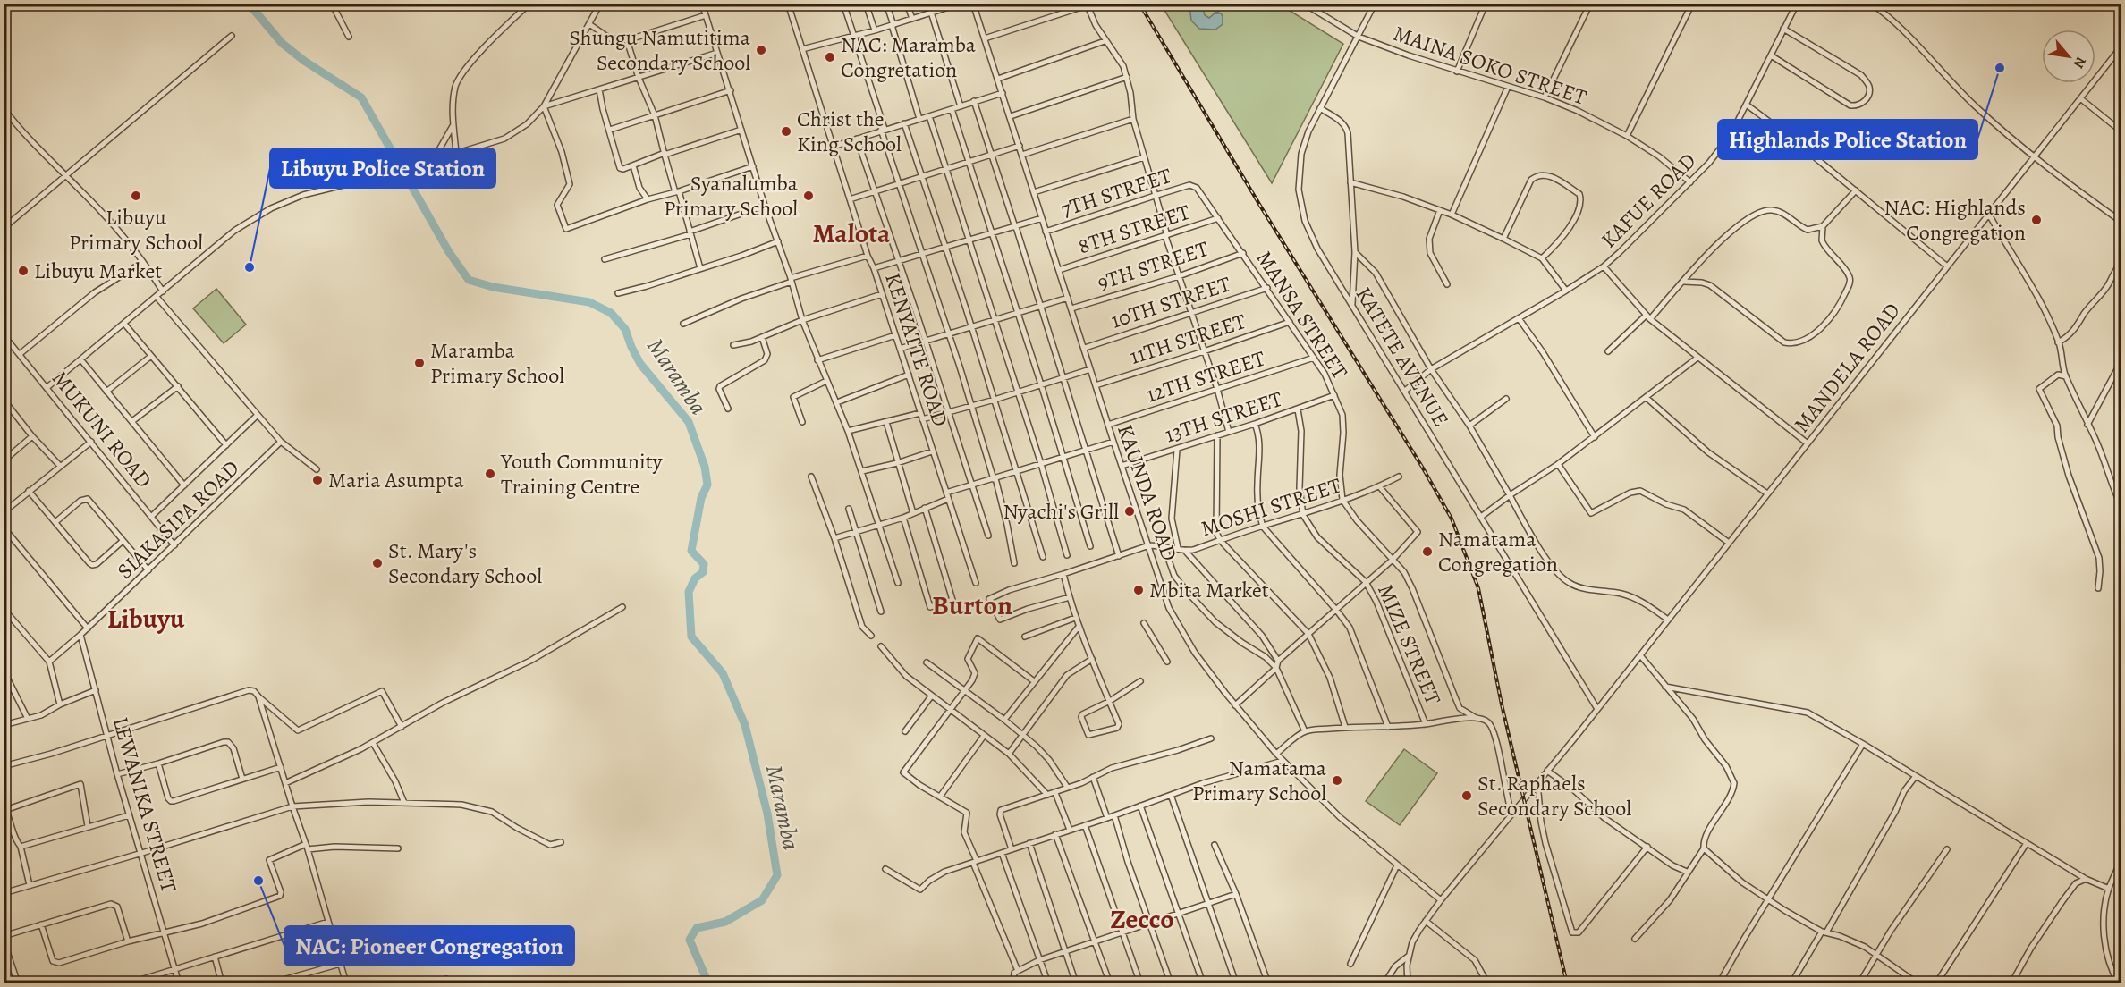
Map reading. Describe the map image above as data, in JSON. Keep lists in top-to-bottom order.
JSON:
{
  "streets": {
    "street": [
      "MAINA SOKO STREET",
      "7TH STREET",
      "KAFUE ROAD",
      "8TH STREET",
      "9TH STREET",
      "10TH STREET",
      "MANSA STREET",
      "11TH STREET",
      "KENYATTE ROAD",
      "KATETE AVENUE",
      "MANDELA ROAD",
      "12TH STREET",
      "13TH STREET",
      "MUKUNI ROAD",
      "KAUNDA ROAD",
      "MOSHI STREET",
      "SIAKASIPA ROAD",
      "MIZE STREET",
      "LEWANIKA STREET"
    ]
  },
  "crossings": [
    ["MAINA SOKO STREET", "KAFUE ROAD"],
    ["MAINA SOKO STREET", "KATETE AVENUE"],
    ["7TH STREET", "MANSA STREET"],
    ["7TH STREET", "KAUNDA ROAD"],
    ["KAFUE ROAD", "KATETE AVENUE"],
    ["8TH STREET", "MANSA STREET"],
    ["8TH STREET", "KAUNDA ROAD"],
    ["9TH STREET", "MANSA STREET"],
    ["9TH STREET", "KAUNDA ROAD"],
    ["10TH STREET", "MANSA STREET"],
    ["10TH STREET", "KAUNDA ROAD"],
    ["MANSA STREET", "11TH STREET"],
    ["MANSA STREET", "MANDELA ROAD"],
    ["MANSA STREET", "12TH STREET"],
    ["MANSA STREET", "13TH STREET"],
    ["MANSA STREET", "MOSHI STREET"],
    ["11TH STREET", "KAUNDA ROAD"],
    ["KATETE AVENUE", "MANDELA ROAD"],
    ["MANDELA ROAD", "KAUNDA ROAD"],
    ["12TH STREET", "KAUNDA ROAD"],
    ["13TH STREET", "KAUNDA ROAD"],
    ["13TH STREET", "MIZE STREET"],
    ["MUKUNI ROAD", "SIAKASIPA ROAD"],
    ["KAUNDA ROAD", "MOSHI STREET"],
    ["MOSHI STREET", "MIZE STREET"],
    ["SIAKASIPA ROAD", "LEWANIKA STREET"]
  ],
  "districts": [
    "Malota",
    "Burton",
    "Libuyu",
    "Zecco"
  ],
  "water": ["Maramba"],
  "places": [
    "Shungu Namutitima Secondary School",
    "NAC: Maramba Congretation",
    "Highlands Police Station",
    "Christ the King School",
    "Libuyu Primary School",
    "Syanalumba Primary School",
    "NAC: Highlands Congregation",
    "Libuyu Police Station",
    "Libuyu Market",
    "Maramba Primary School",
    "Youth Community Training Centre",
    "Maria Asumpta",
    "Nyachi's Grill",
    "Namatama Congregation",
    "St. Mary's Secondary School",
    "Mbita Market",
    "Namatama Primary School",
    "St. Raphaels Secondary School",
    "NAC: Pioneer Congregation"
  ],
  "north": "bottom right"
}
